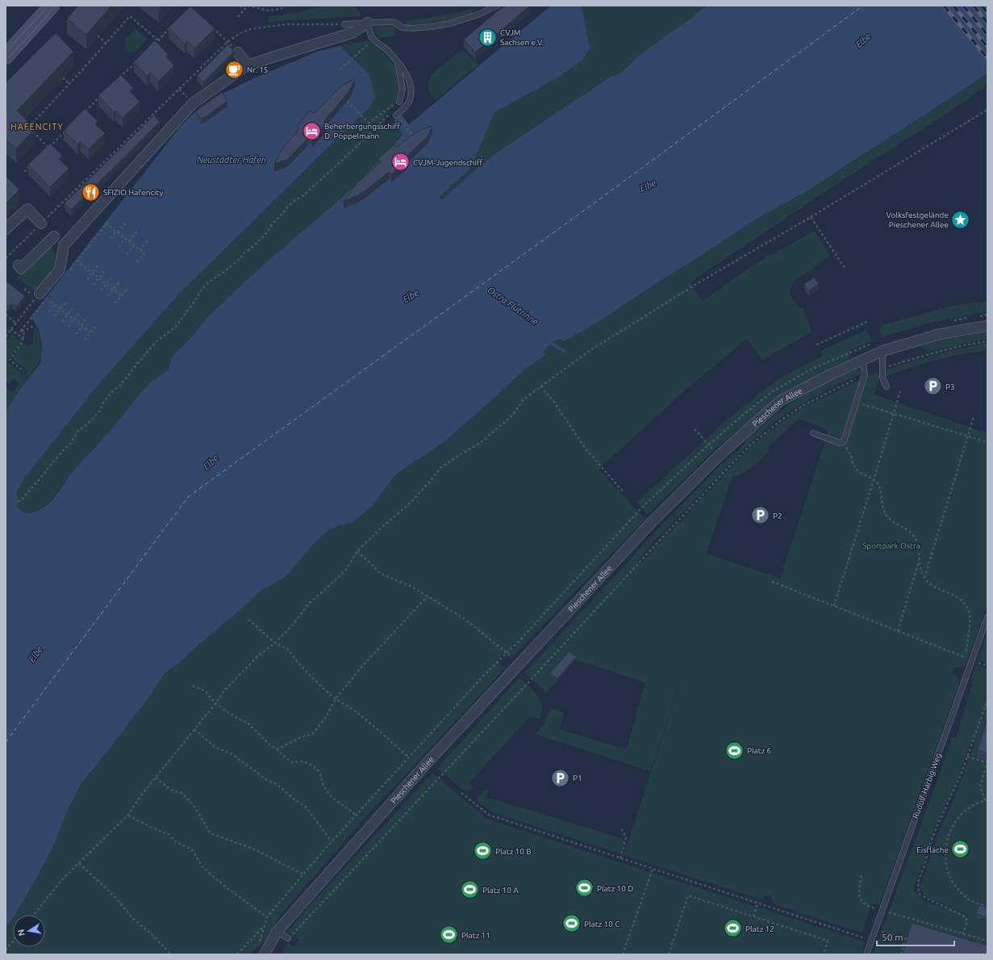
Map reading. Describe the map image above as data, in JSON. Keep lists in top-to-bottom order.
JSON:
{
  "streets": {
    "street": ["Pieschener Allee"],
    "lane": ["Rudolf-Harbig-Weg"]
  },
  "districts": ["HAFENCITY"],
  "water": ["Elbe", "Neustädter Hafen", "Ostra Flutrinne"],
  "parks": ["Sportpark Ostra"],
  "places": {
    "building": ["CVJM Sachsen e.V."],
    "cafe": ["Nr. 15"],
    "hotel": ["Beherbergungsschiff D. Pöppelmann", "CVJM-Jugendschiff"],
    "restaurant": ["SFIZIO Hafencity"],
    "place": ["Volksfestgelände Pieschener Allee"],
    "parking": ["P3", "P2", "P1"],
    "sports": [
      "Platz 6",
      "Eisfläche",
      "Platz 10 B",
      "Platz 10 D",
      "Platz 10 A",
      "Platz 10 C",
      "Platz 12",
      "Platz 11"
    ]
  },
  "scale_bar": "50 m",
  "north": "left"
}
